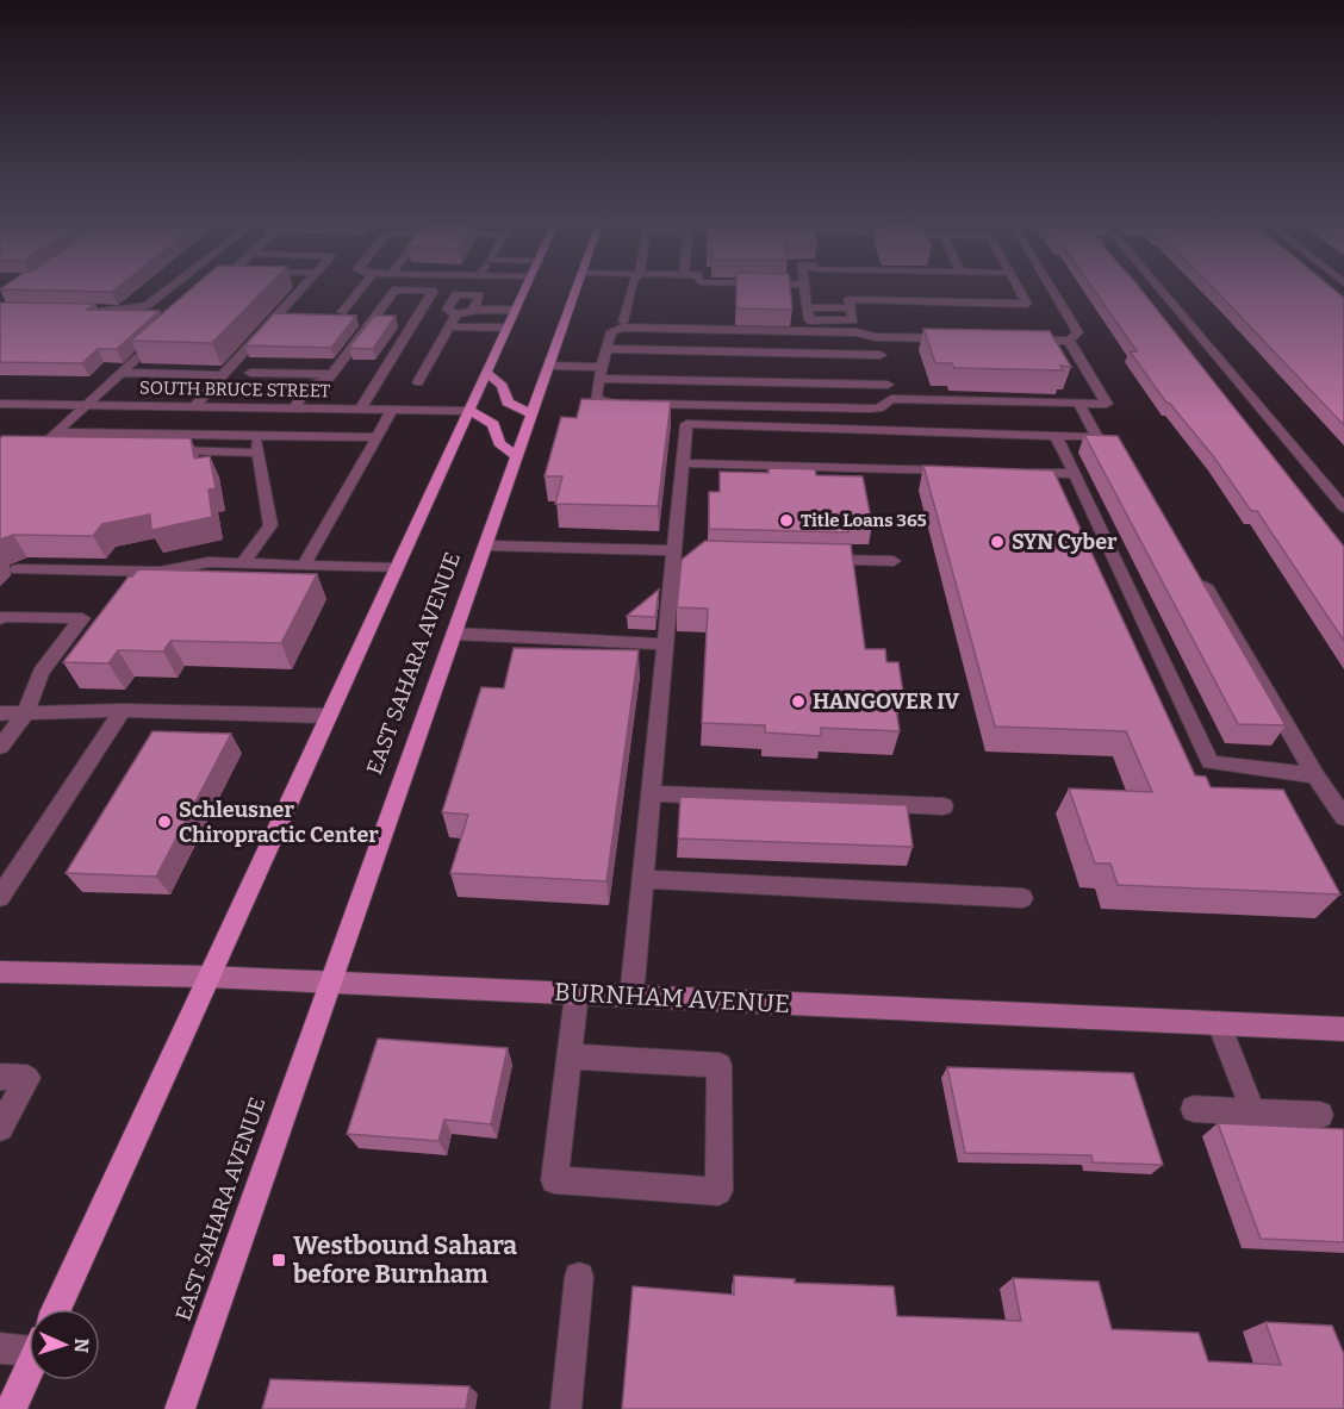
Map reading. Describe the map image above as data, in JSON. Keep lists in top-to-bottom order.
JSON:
{
  "streets": {
    "main road": ["EAST SAHARA AVENUE"],
    "street": ["SOUTH BRUCE STREET", "BURNHAM AVENUE"]
  },
  "crossings": [
    ["EAST SAHARA AVENUE", "BURNHAM AVENUE"]
  ],
  "places": {
    "other": [
      "Title Loans 365",
      "SYN Cyber",
      "HANGOVER IV",
      "Schleusner Chiropractic Center"
    ],
    "transit": ["Westbound Sahara before Burnham"]
  },
  "north": "right"
}
